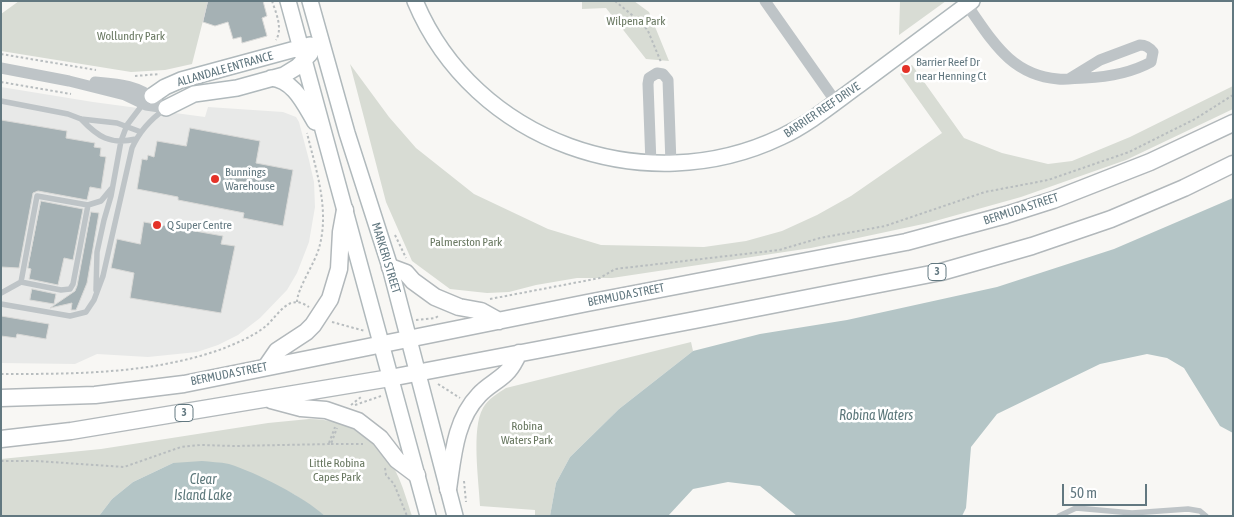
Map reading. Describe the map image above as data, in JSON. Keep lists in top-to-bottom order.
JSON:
{
  "streets": {
    "main road": [
      "ALLANDALE ENTRANCE",
      "BARRIER REEF DRIVE",
      "BERMUDA STREET",
      "MARKERI STREET",
      "3"
    ]
  },
  "crossings": [
    ["ALLANDALE ENTRANCE", "MARKERI STREET"],
    ["BERMUDA STREET", "MARKERI STREET"],
    ["MARKERI STREET", "3"]
  ],
  "water": ["Robina Waters", "Clear Island Lake"],
  "parks": [
    "Wilpena Park",
    "Wollundry Park",
    "Palmerston Park",
    "Robina Waters Park",
    "Little Robina Capes Park"
  ],
  "places": ["Barrier Reef Dr near Henning Ct", "Bunnings Warehouse", "Q Super Centre"],
  "scale_bar": "50 m"
}
